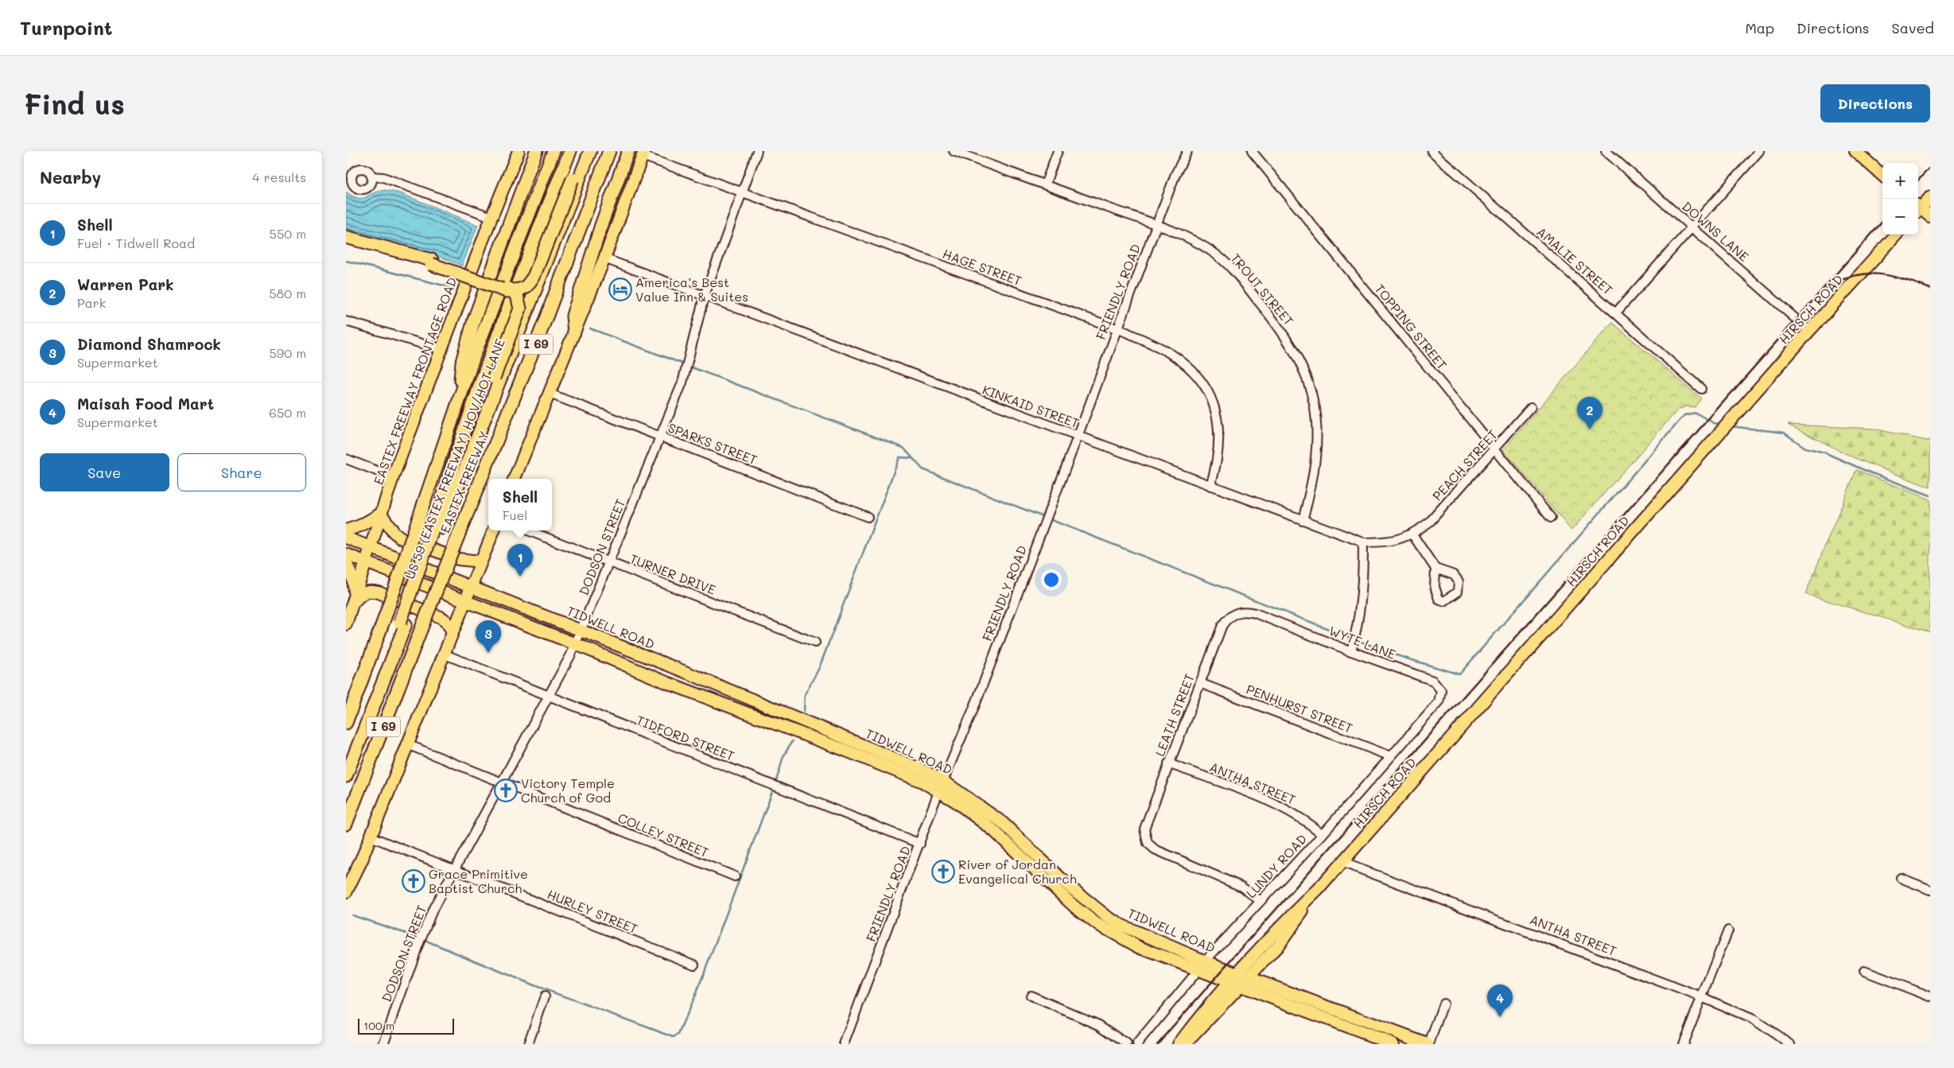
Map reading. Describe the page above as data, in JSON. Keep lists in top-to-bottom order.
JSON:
{
  "streets": {
    "highway": ["I 69", "US 59 (EASTEX FREEWAY) HOV/HOT LANE", "EASTEX FREEWAY"],
    "main road": ["HIRSCH ROAD", "EASTEX FREEWAY FRONTAGE ROAD", "TIDWELL ROAD"],
    "street": [
      "DOWNS LANE",
      "AMALIE STREET",
      "HAGE STREET",
      "TROUT STREET",
      "FRIENDLY ROAD",
      "TOPPING STREET",
      "KINKAID STREET",
      "SPARKS STREET",
      "PEACH STREET",
      "DODSON STREET",
      "TURNER DRIVE",
      "WYTE LANE",
      "PENHURST STREET",
      "LEATH STREET",
      "TIDFORD STREET",
      "ANTHA STREET",
      "COLLEY STREET",
      "LUNDY ROAD",
      "HURLEY STREET"
    ]
  },
  "crossings": [
    ["DOWNS LANE", "HIRSCH ROAD"],
    ["HAGE STREET", "FRIENDLY ROAD"],
    ["HAGE STREET", "KINKAID STREET"],
    ["HAGE STREET", "DODSON STREET"],
    ["TROUT STREET", "FRIENDLY ROAD"],
    ["TROUT STREET", "KINKAID STREET"],
    ["FRIENDLY ROAD", "KINKAID STREET"],
    ["FRIENDLY ROAD", "TIDWELL ROAD"],
    ["FRIENDLY ROAD", "TIDFORD STREET"],
    ["HIRSCH ROAD", "TIDWELL ROAD"],
    ["HIRSCH ROAD", "ANTHA STREET"],
    ["TOPPING STREET", "PEACH STREET"],
    ["EASTEX FREEWAY FRONTAGE ROAD", "TIDWELL ROAD"],
    ["KINKAID STREET", "PEACH STREET"],
    ["KINKAID STREET", "DODSON STREET"],
    ["SPARKS STREET", "DODSON STREET"],
    ["US 59 (EASTEX FREEWAY) HOV/HOT LANE", "EASTEX FREEWAY"],
    ["DODSON STREET", "TURNER DRIVE"],
    ["DODSON STREET", "TIDWELL ROAD"],
    ["DODSON STREET", "TIDFORD STREET"],
    ["DODSON STREET", "COLLEY STREET"],
    ["DODSON STREET", "HURLEY STREET"],
    ["TIDWELL ROAD", "LUNDY ROAD"],
    ["WYTE LANE", "LEATH STREET"],
    ["WYTE LANE", "LUNDY ROAD"],
    ["PENHURST STREET", "LEATH STREET"],
    ["PENHURST STREET", "LUNDY ROAD"],
    ["LEATH STREET", "ANTHA STREET"],
    ["LEATH STREET", "LUNDY ROAD"],
    ["ANTHA STREET", "LUNDY ROAD"]
  ],
  "places": {
    "hotel": ["America’s Best Value Inn & Suites"],
    "church": ["Victory Temple Church of God", "River of Jordan Evangelical Church", "Grace Primitive Baptist Church"]
  },
  "scale_bar": "100 m",
  "page": {
    "header": "Turnpoint",
    "nav": ["Map", "Directions", "Saved"],
    "buttons": [
      "Directions",
      ["Save", "Share"]
    ],
    "title": "Find us",
    "heading": ["Nearby", "4 results"],
    "map_buttons": ["+", "−"],
    "list": [
      {
        "mark": "1",
        "name": "Shell",
        "note": "Fuel · Tidwell Road",
        "value": "550 m"
      },
      {
        "mark": "2",
        "name": "Warren Park",
        "note": "Park",
        "value": "580 m"
      },
      {
        "mark": "3",
        "name": "Diamond Shamrock",
        "note": "Supermarket",
        "value": "590 m"
      },
      {
        "mark": "4",
        "name": "Maisah Food Mart",
        "note": "Supermarket",
        "value": "650 m"
      }
    ],
    "pins": [
      "2",
      "1",
      "3",
      "4"
    ],
    "popup": ["Shell", "Fuel"],
    "scale": "100 m"
  }
}
